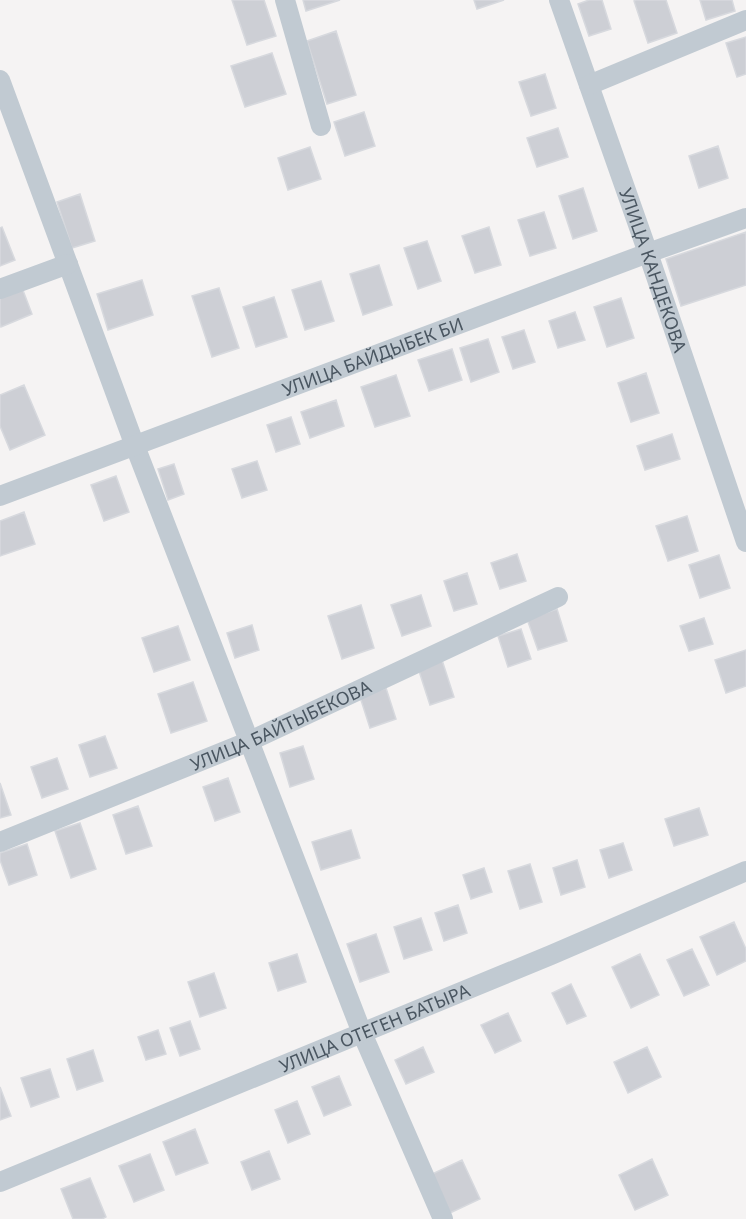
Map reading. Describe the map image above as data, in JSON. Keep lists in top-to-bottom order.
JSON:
{
  "streets": {
    "street": [
      "УЛИЦА КАНДЕКОВА",
      "УЛИЦА БАЙДЫБЕК БИ",
      "УЛИЦА БАЙТЫБЕКОВА",
      "УЛИЦА ОТЕГЕН БАТЫРА"
    ]
  },
  "crossings": [
    ["УЛИЦА КАНДЕКОВА", "УЛИЦА БАЙДЫБЕК БИ"]
  ]
}
